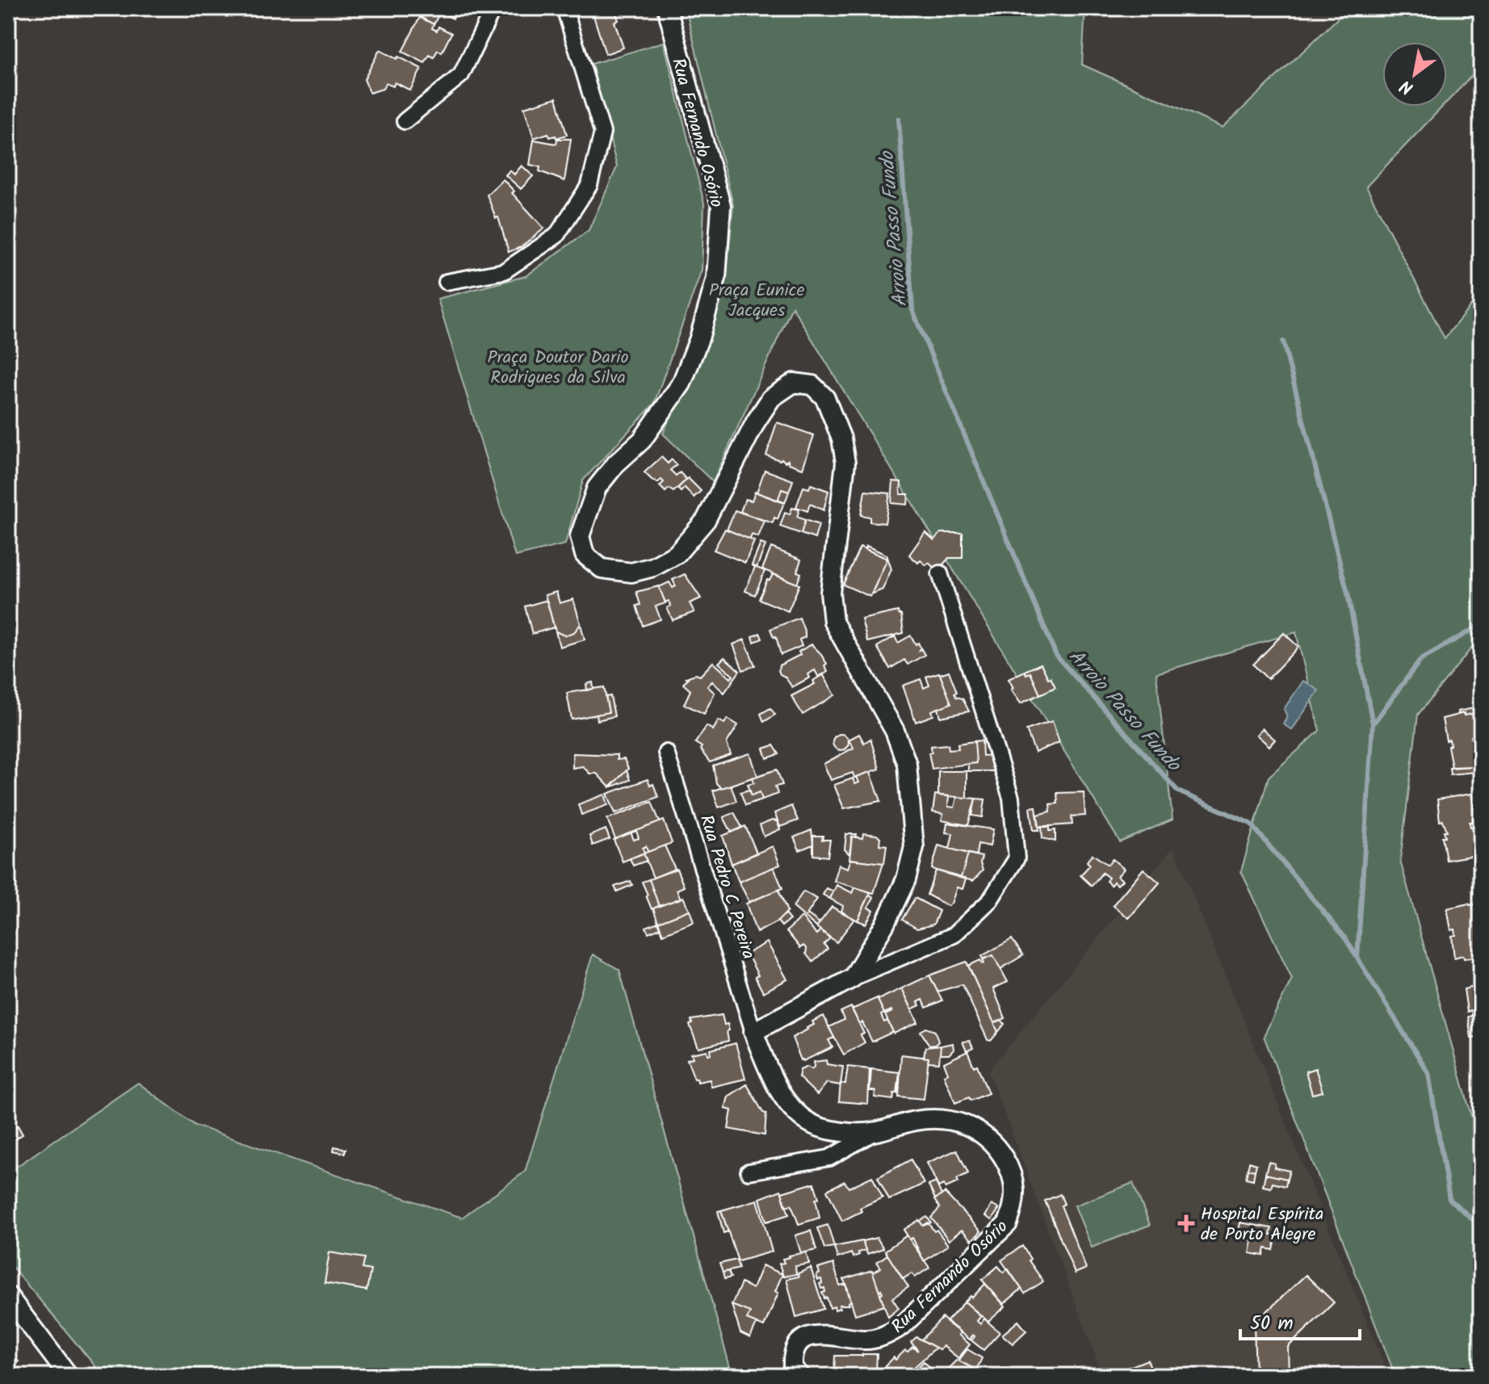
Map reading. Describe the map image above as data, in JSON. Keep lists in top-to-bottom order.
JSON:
{
  "streets": {
    "street": ["Rua Fernando Osório", "Rua Pedro C Pereira"]
  },
  "crossings": [
    ["Rua Fernando Osório", "Rua Pedro C Pereira"]
  ],
  "water": ["Arroio Passo Fundo"],
  "parks": ["Praça Eunice Jacques", "Praça Doutor Dario Rodrigues da Silva"],
  "places": {
    "health": ["Hospital Espírita de Porto Alegre"]
  },
  "scale_bar": "50 m",
  "north": "bottom left"
}
